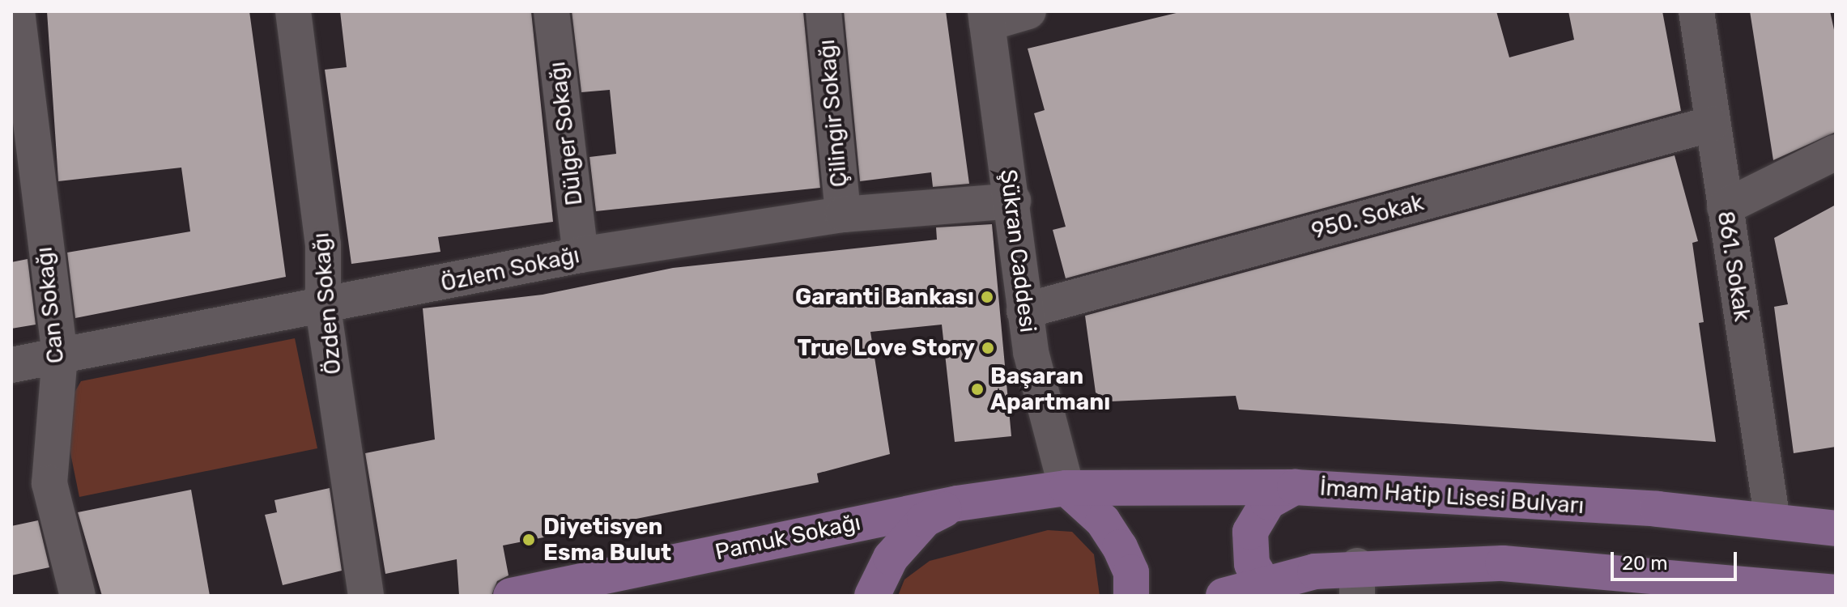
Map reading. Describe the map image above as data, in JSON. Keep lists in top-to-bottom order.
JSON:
{
  "streets": {
    "main road": ["İmam Hatip Lisesi Bulvarı", "Pamuk Sokağı"],
    "street": [
      "Çilingir Sokağı",
      "Dülger Sokağı",
      "950. Sokak",
      "Şükran Caddesi",
      "861. Sokak",
      "Özlem Sokağı",
      "Özden Sokağı",
      "Can Sokağı"
    ]
  },
  "crossings": [
    ["Çilingir Sokağı", "Özlem Sokağı"],
    ["Dülger Sokağı", "Özlem Sokağı"],
    ["950. Sokak", "Şükran Caddesi"],
    ["950. Sokak", "861. Sokak"],
    ["Şükran Caddesi", "Özlem Sokağı"],
    ["Şükran Caddesi", "İmam Hatip Lisesi Bulvarı"],
    ["Şükran Caddesi", "Pamuk Sokağı"],
    ["861. Sokak", "İmam Hatip Lisesi Bulvarı"],
    ["Özlem Sokağı", "Özden Sokağı"],
    ["Özlem Sokağı", "Can Sokağı"],
    ["İmam Hatip Lisesi Bulvarı", "Pamuk Sokağı"]
  ],
  "places": [
    "Garanti Bankası",
    "True Love Story",
    "Başaran Apartmanı",
    "Diyetisyen Esma Bulut"
  ],
  "scale_bar": "20 m"
}
